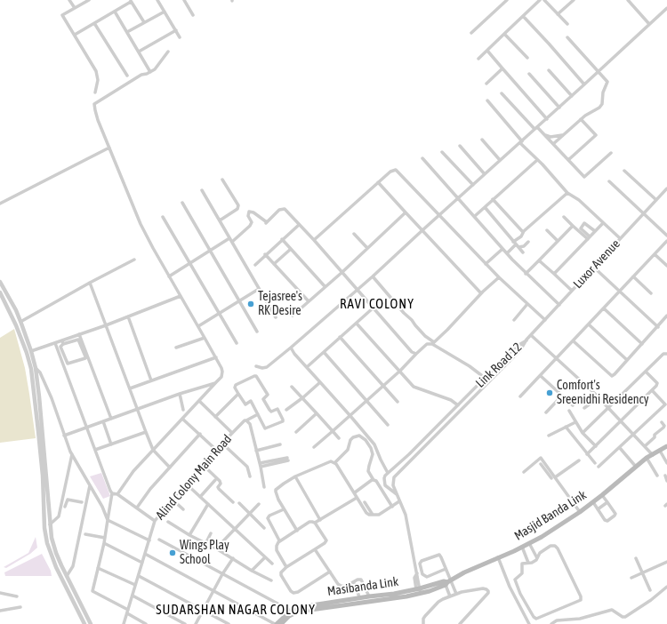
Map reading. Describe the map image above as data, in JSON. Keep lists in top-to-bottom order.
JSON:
{
  "streets": {
    "main road": ["Masjid Banda Link", "Masibanda Link"],
    "street": ["Luxor Avenue", "Link Road 12", "Alind Colony Main Road"]
  },
  "crossings": [
    ["Luxor Avenue", "Link Road 12"],
    ["Link Road 12", "Masibanda Link"],
    ["Masjid Banda Link", "Masibanda Link"]
  ],
  "districts": ["RAVI COLONY", "SUDARSHAN NAGAR COLONY"],
  "places": ["Tejasree's RK Desire", "Comfort's Sreenidhi Residency", "Wings Play School"]
}
